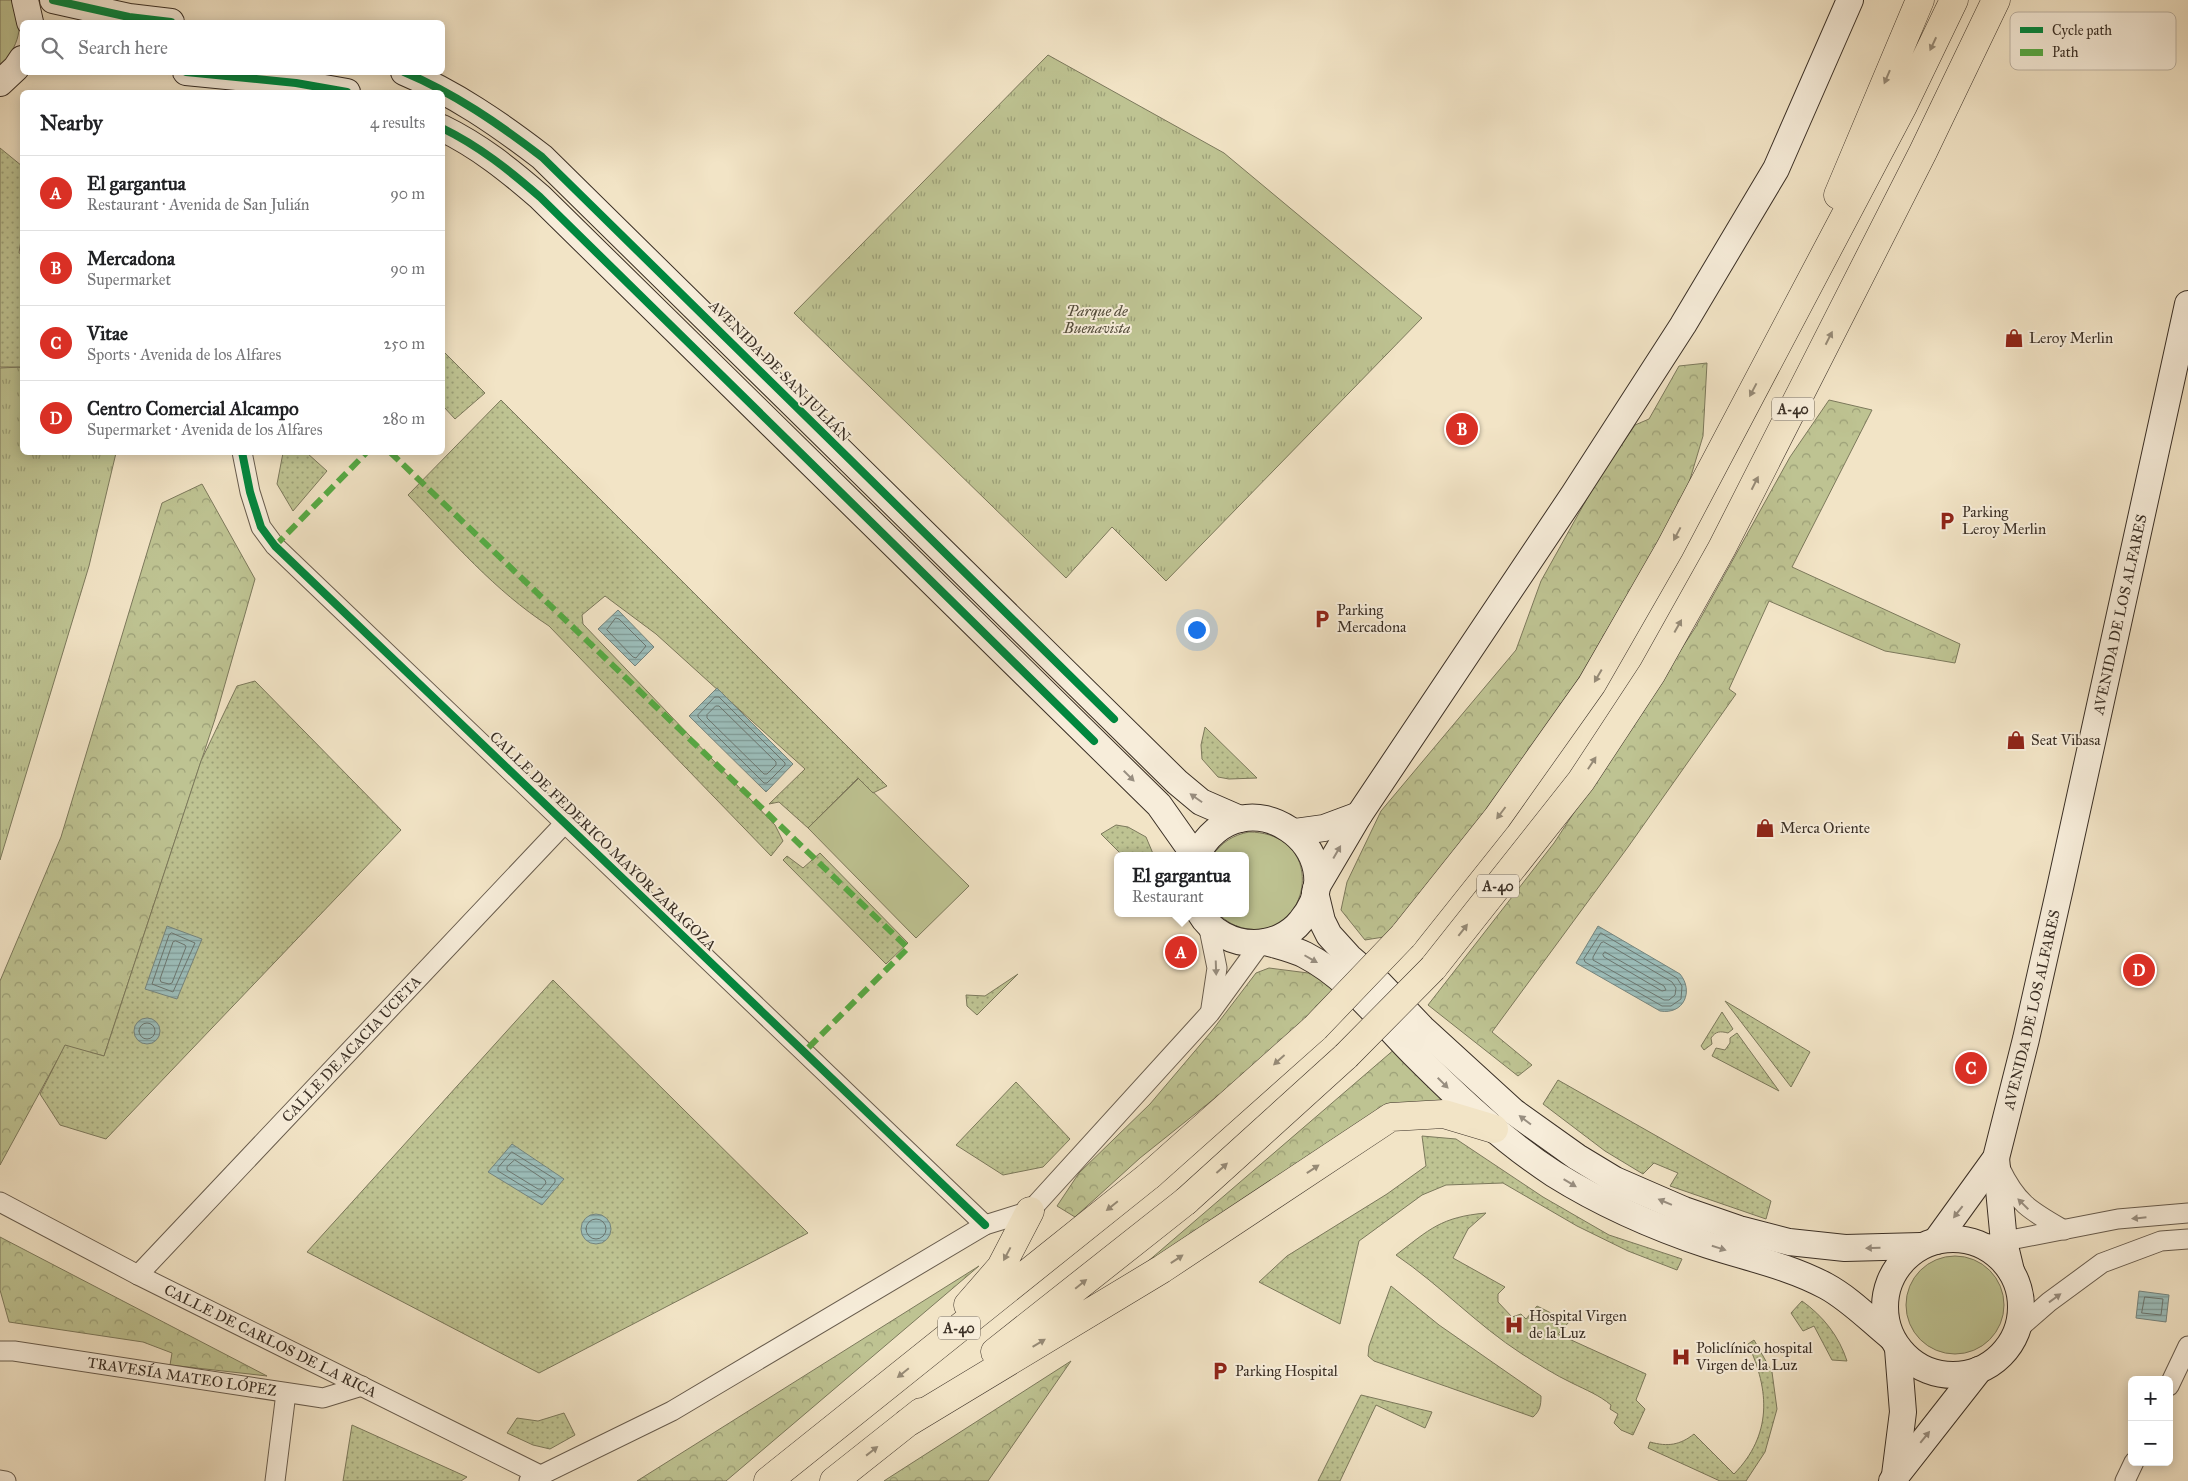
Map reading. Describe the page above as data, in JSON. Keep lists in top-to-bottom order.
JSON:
{
  "streets": {
    "main road": ["AVENIDA DE SAN JULIÁN", "A-40", "AVENIDA DE LOS ALFARES"],
    "street": [
      "CALLE DE FEDERICO MAYOR ZARAGOZA",
      "CALLE DE ACACIA UCETA",
      "CALLE DE CARLOS DE LA RICA",
      "TRAVESÍA MATEO LÓPEZ"
    ]
  },
  "crossings": [
    ["CALLE DE FEDERICO MAYOR ZARAGOZA", "CALLE DE ACACIA UCETA"],
    ["CALLE DE ACACIA UCETA", "CALLE DE CARLOS DE LA RICA"],
    ["CALLE DE CARLOS DE LA RICA", "TRAVESÍA MATEO LÓPEZ"]
  ],
  "parks": ["Parque de Buenavista"],
  "places": {
    "shop": ["Leroy Merlin", "Seat Vibasa", "Merca Oriente"],
    "parking": ["Parking Leroy Merlin", "Parking Mercadona", "Parking Hospital"],
    "hospital": ["Hospital Virgen de la Luz", "Policlínico hospital Virgen de la Luz"]
  },
  "legend": ["Cycle path", "Path"],
  "page": {
    "search": "Search here",
    "heading": ["Nearby", "4 results"],
    "list": [
      {
        "mark": "A",
        "name": "El gargantua",
        "note": "Restaurant · Avenida de San Julián",
        "value": "90 m"
      },
      {
        "mark": "B",
        "name": "Mercadona",
        "note": "Supermarket",
        "value": "90 m"
      },
      {
        "mark": "C",
        "name": "Vitae",
        "note": "Sports · Avenida de los Alfares",
        "value": "250 m"
      },
      {
        "mark": "D",
        "name": "Centro Comercial Alcampo",
        "note": "Supermarket · Avenida de los Alfares",
        "value": "280 m"
      }
    ],
    "pins": [
      "B",
      "A",
      "D",
      "C"
    ],
    "popup": ["El gargantua", "Restaurant"],
    "map_buttons": ["+", "−"]
  }
}
